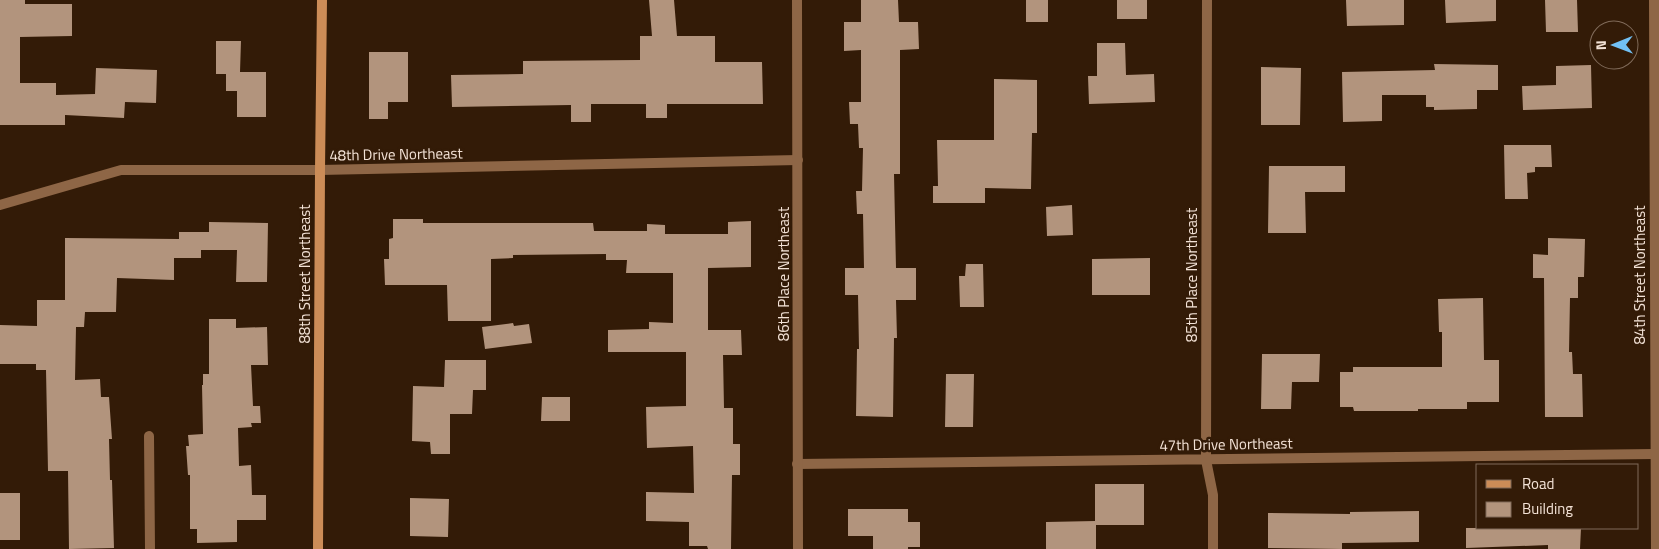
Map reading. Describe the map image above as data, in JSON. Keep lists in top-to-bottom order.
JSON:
{
  "streets": {
    "main road": ["88th Street Northeast"],
    "street": [
      "48th Drive Northeast",
      "86th Place Northeast",
      "85th Place Northeast",
      "84th Street Northeast",
      "47th Drive Northeast"
    ]
  },
  "crossings": [
    ["48th Drive Northeast", "88th Street Northeast"],
    ["48th Drive Northeast", "86th Place Northeast"],
    ["86th Place Northeast", "47th Drive Northeast"],
    ["85th Place Northeast", "47th Drive Northeast"],
    ["84th Street Northeast", "47th Drive Northeast"]
  ],
  "legend": ["Road", "Building"],
  "north": "left"
}
